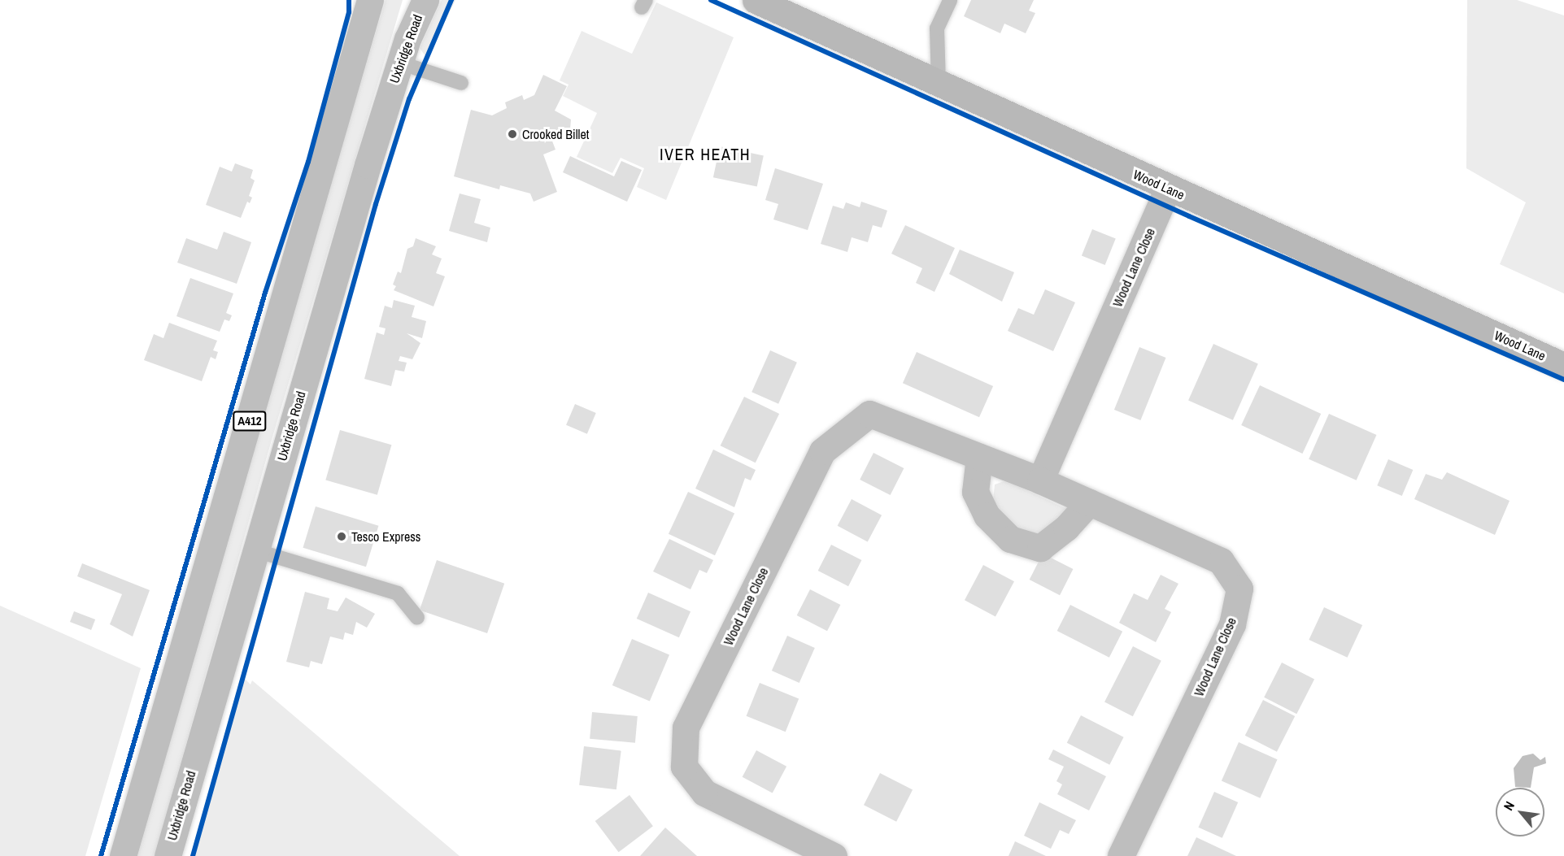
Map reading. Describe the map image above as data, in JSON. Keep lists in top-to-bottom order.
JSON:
{
  "streets": {
    "street": [
      "Uxbridge Road",
      "Wood Lane",
      "Wood Lane Close",
      "A412"
    ]
  },
  "crossings": [
    ["Wood Lane", "Wood Lane Close"]
  ],
  "districts": ["IVER HEATH"],
  "places": ["Crooked Billet", "Tesco Express"],
  "north": "top left"
}
